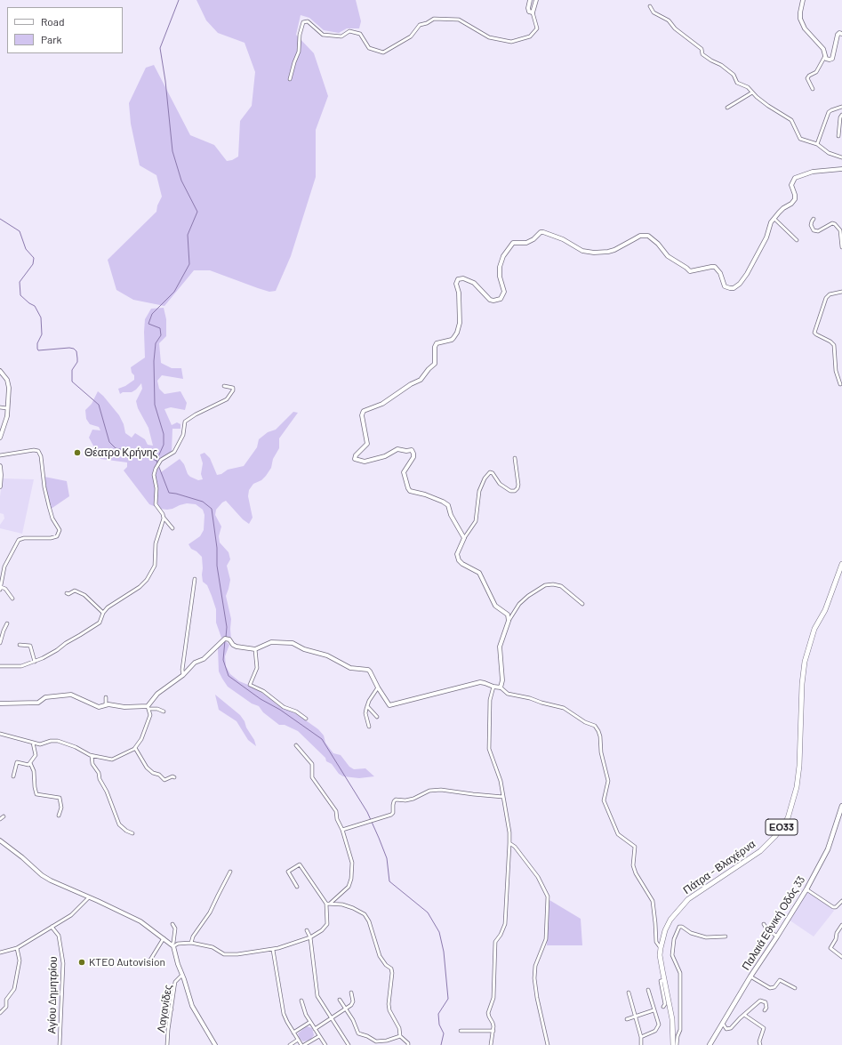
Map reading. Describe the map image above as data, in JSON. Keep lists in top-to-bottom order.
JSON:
{
  "streets": {
    "main road": ["ΕΟ33", "Πάτρα - Βλαχέρνα", "Παλαιά Εθνική Οδός 33"],
    "street": ["Αγίου Δημητρίου", "Λαγανίδες"]
  },
  "places": ["Θέατρο Κρήνης", "KTEO Autovision"],
  "legend": ["Road", "Park"]
}
